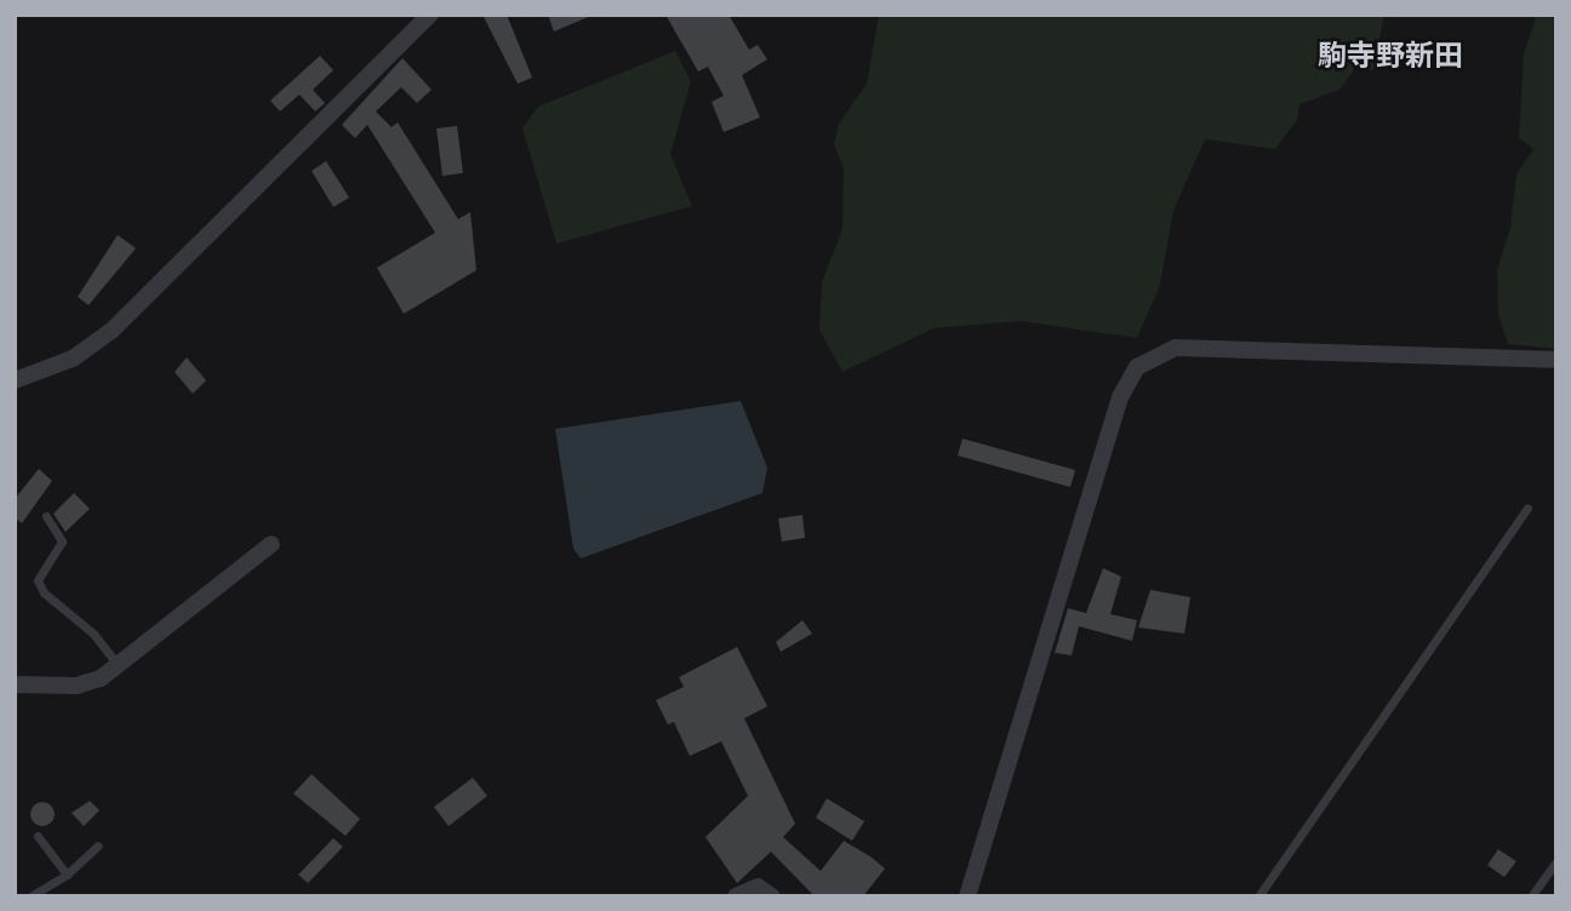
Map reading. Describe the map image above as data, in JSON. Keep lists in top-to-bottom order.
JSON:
{
  "districts": ["駒寺野新田"]
}
